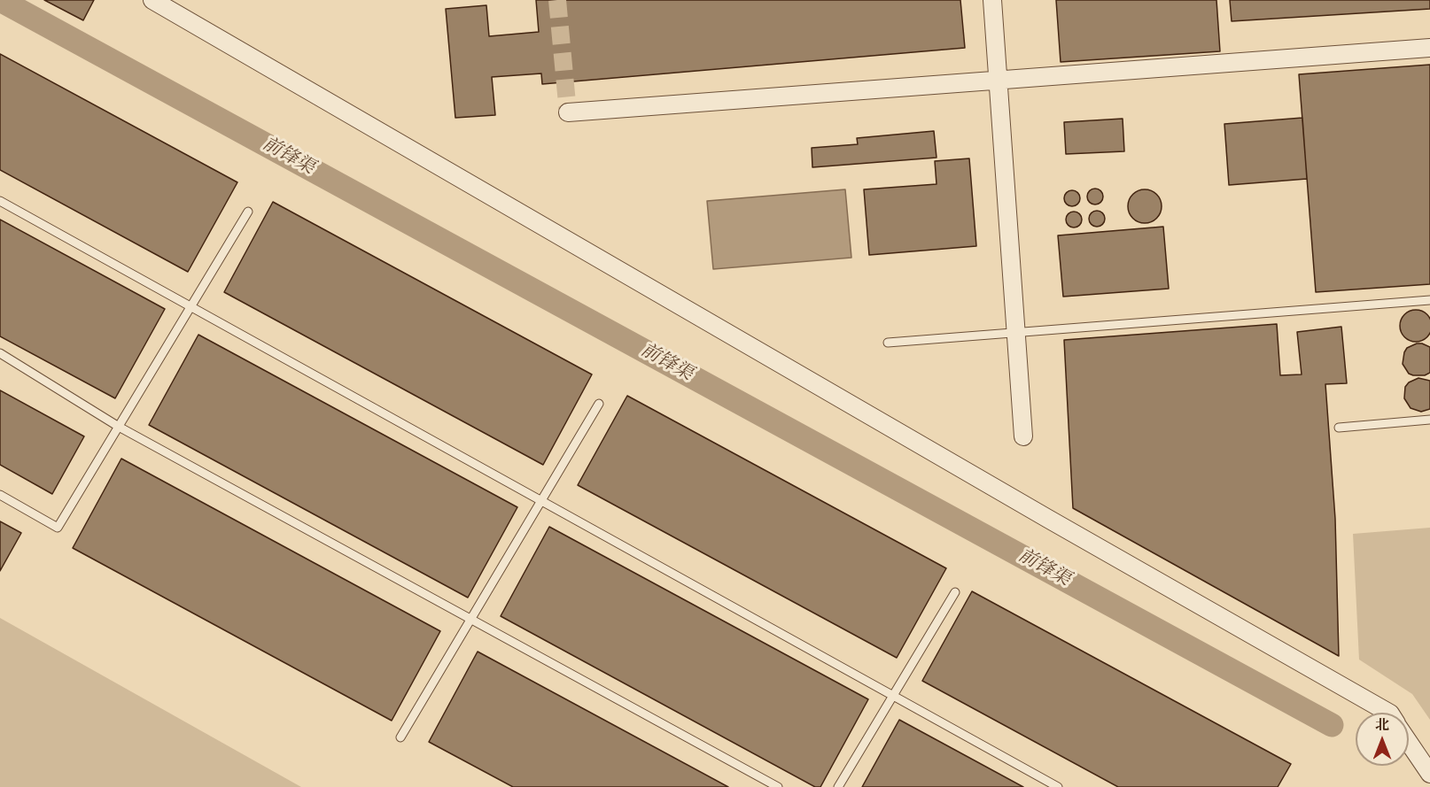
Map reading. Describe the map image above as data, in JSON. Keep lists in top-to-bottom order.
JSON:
{
  "water": ["前锋渠"],
  "north": "top"
}
